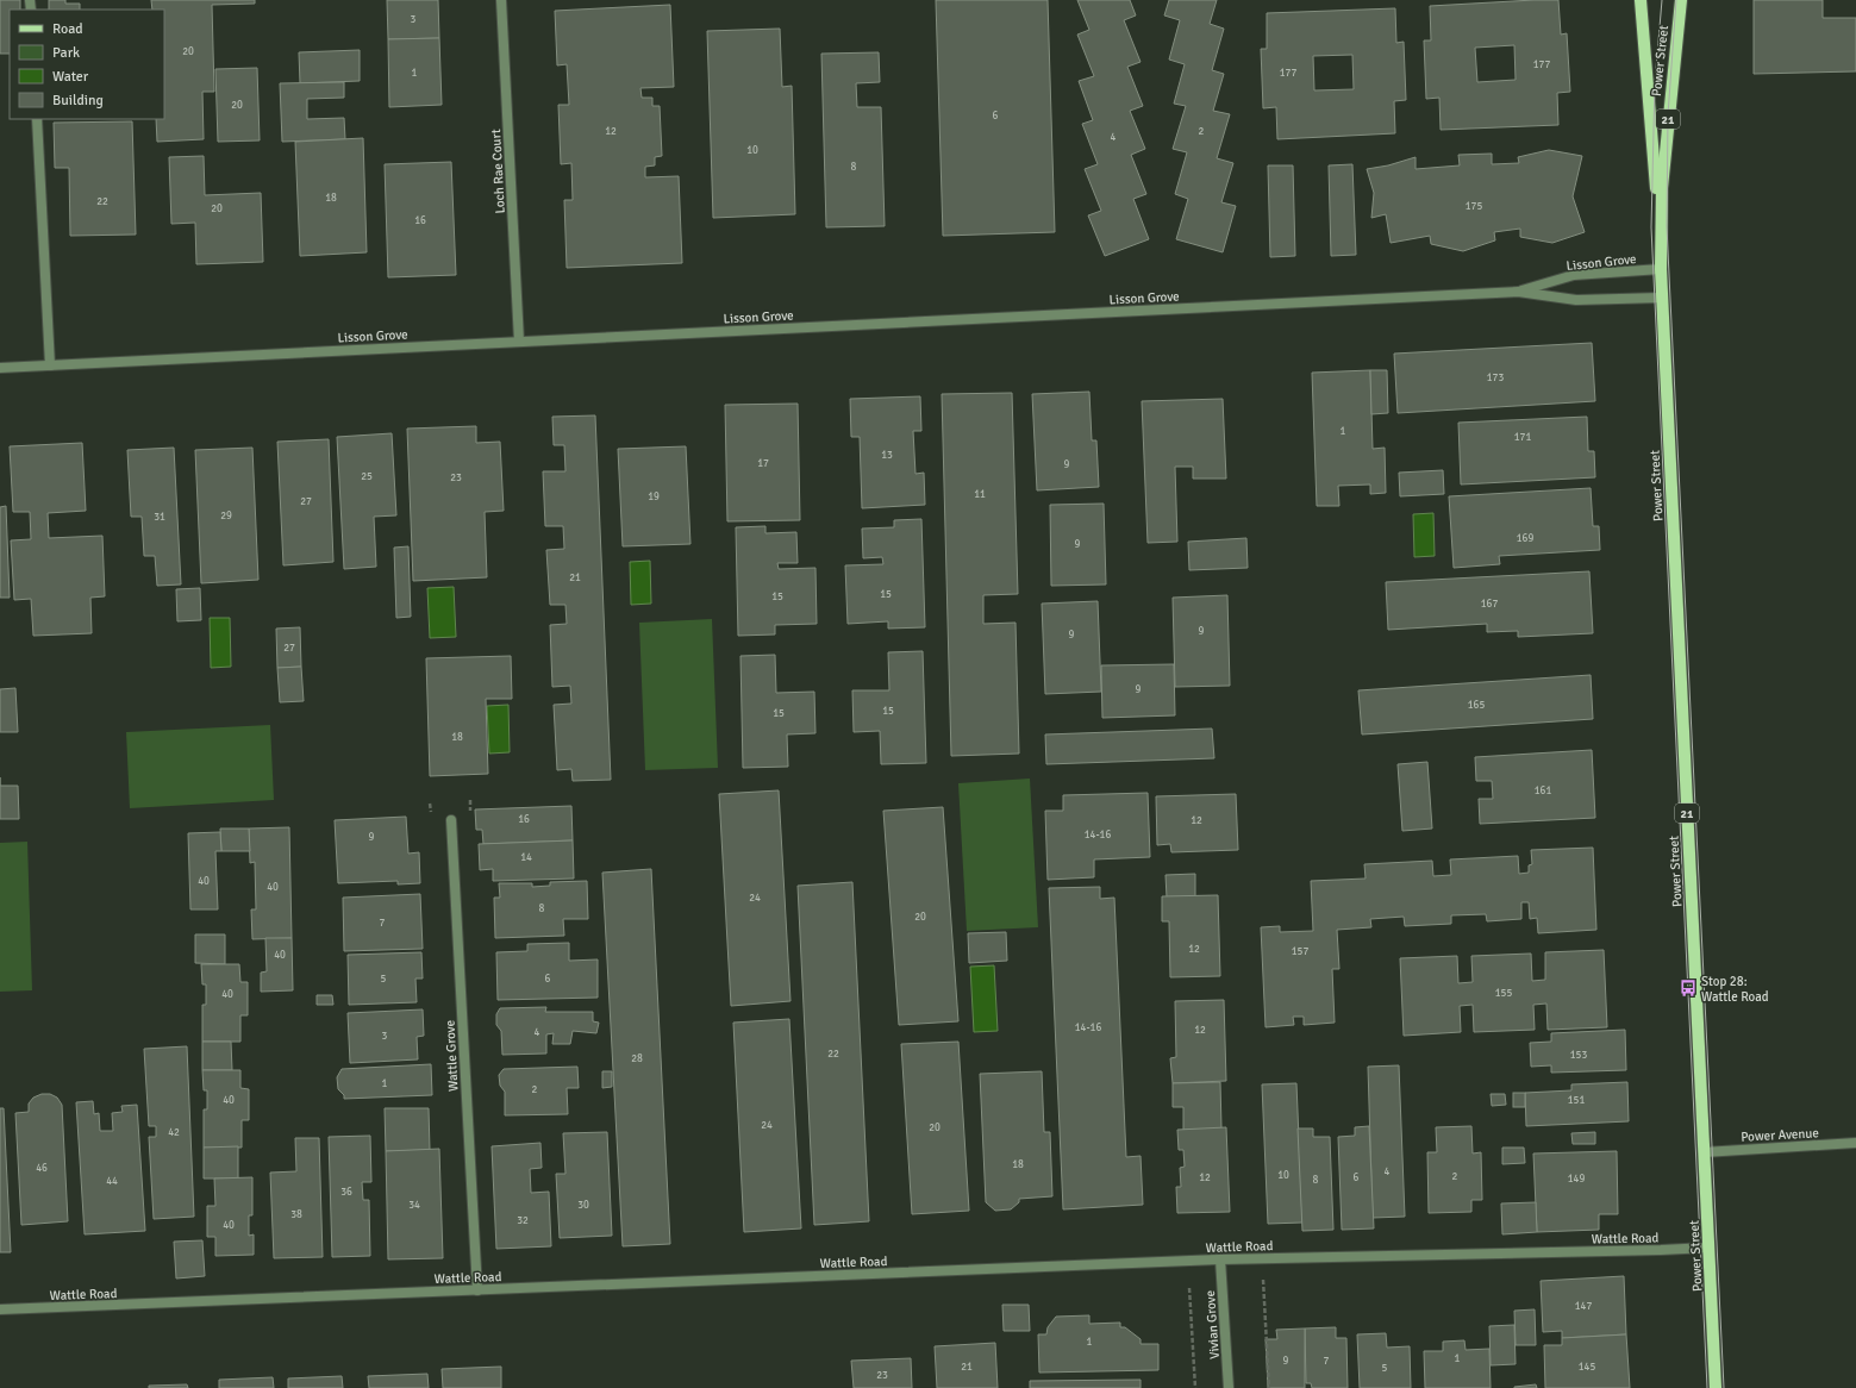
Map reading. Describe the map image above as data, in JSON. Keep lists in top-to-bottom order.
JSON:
{
  "streets": {
    "main road": ["Power Street", "21"],
    "street": [
      "Loch Rae Court",
      "Lisson Grove",
      "Wattle Grove",
      "Power Avenue",
      "Wattle Road",
      "Vivian Grove"
    ]
  },
  "crossings": [
    ["Power Street", "Lisson Grove"],
    ["Power Street", "Power Avenue"],
    ["Power Street", "Wattle Road"],
    ["Loch Rae Court", "Lisson Grove"],
    ["Wattle Grove", "Wattle Road"],
    ["Wattle Road", "Vivian Grove"]
  ],
  "places": {
    "bus stop": ["Stop 28: Wattle Road"]
  },
  "house_numbers": [
    "3",
    "20",
    "177",
    "1",
    "177",
    "20",
    "6",
    "12",
    "2",
    "4",
    "10",
    "8",
    "18",
    "22",
    "175",
    "20",
    "16",
    "173",
    "1",
    "171",
    "13",
    "17",
    "9",
    "25",
    "23",
    "11",
    "19",
    "27",
    "29",
    "31",
    "169",
    "9",
    "21",
    "15",
    "15",
    "167",
    "9",
    "9",
    "27",
    "9",
    "165",
    "15",
    "15",
    "18",
    "161",
    "16",
    "12",
    "14-16",
    "9",
    "14",
    "40",
    "40",
    "24",
    "8",
    "20",
    "7",
    "12",
    "157",
    "40",
    "5",
    "6",
    "155",
    "40",
    "14-16",
    "12",
    "4",
    "3",
    "22",
    "153",
    "28",
    "1",
    "2",
    "40",
    "151",
    "24",
    "20",
    "42",
    "18",
    "46",
    "4",
    "10",
    "2",
    "12",
    "6",
    "149",
    "8",
    "44",
    "36",
    "34",
    "30",
    "38",
    "32",
    "40",
    "147",
    "1",
    "1",
    "9",
    "7",
    "21",
    "145",
    "5",
    "23"
  ],
  "legend": [
    "Road",
    "Park",
    "Water",
    "Building"
  ]
}
